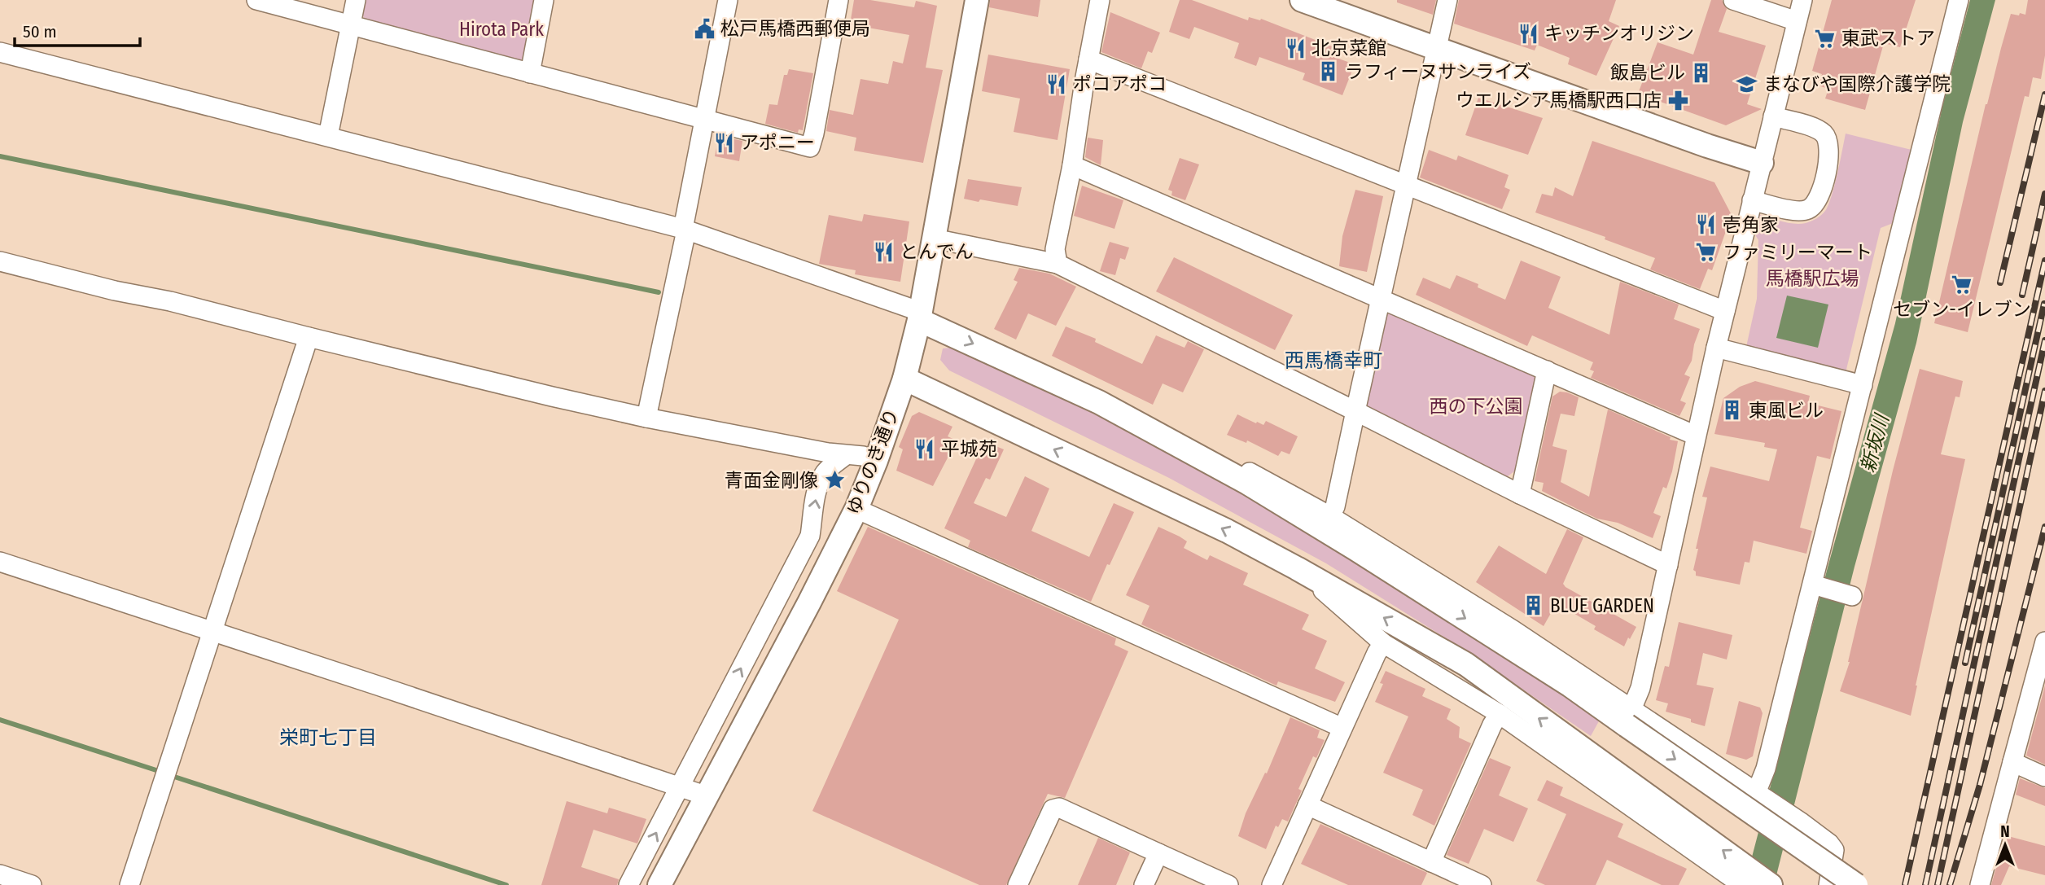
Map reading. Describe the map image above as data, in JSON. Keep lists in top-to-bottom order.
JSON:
{
  "streets": {
    "street": ["ゆりのき通り"]
  },
  "districts": ["西馬橋幸町", "栄町七丁目"],
  "water": ["新坂川"],
  "parks": ["Hirota Park", "馬橋駅広場", "西の下公園"],
  "places": {
    "public building": ["松戸馬橋西郵便局"],
    "restaurant": [
      "キッチンオリジン",
      "北京菜館",
      "ポコアポコ",
      "アポニー",
      "壱角家",
      "とんでん",
      "平城苑"
    ],
    "supermarket": ["東武ストア", "ファミリーマート", "セブン-イレブン"],
    "building": [
      "ラフィーヌサンライズ",
      "飯島ビル",
      "東風ビル",
      "BLUE GARDEN"
    ],
    "school or university": ["まなびや国際介護学院"],
    "pharmacy": ["ウエルシア馬橋駅西口店"],
    "place": ["青面金剛像"]
  },
  "scale_bar": "50 m",
  "north": "top"
}
